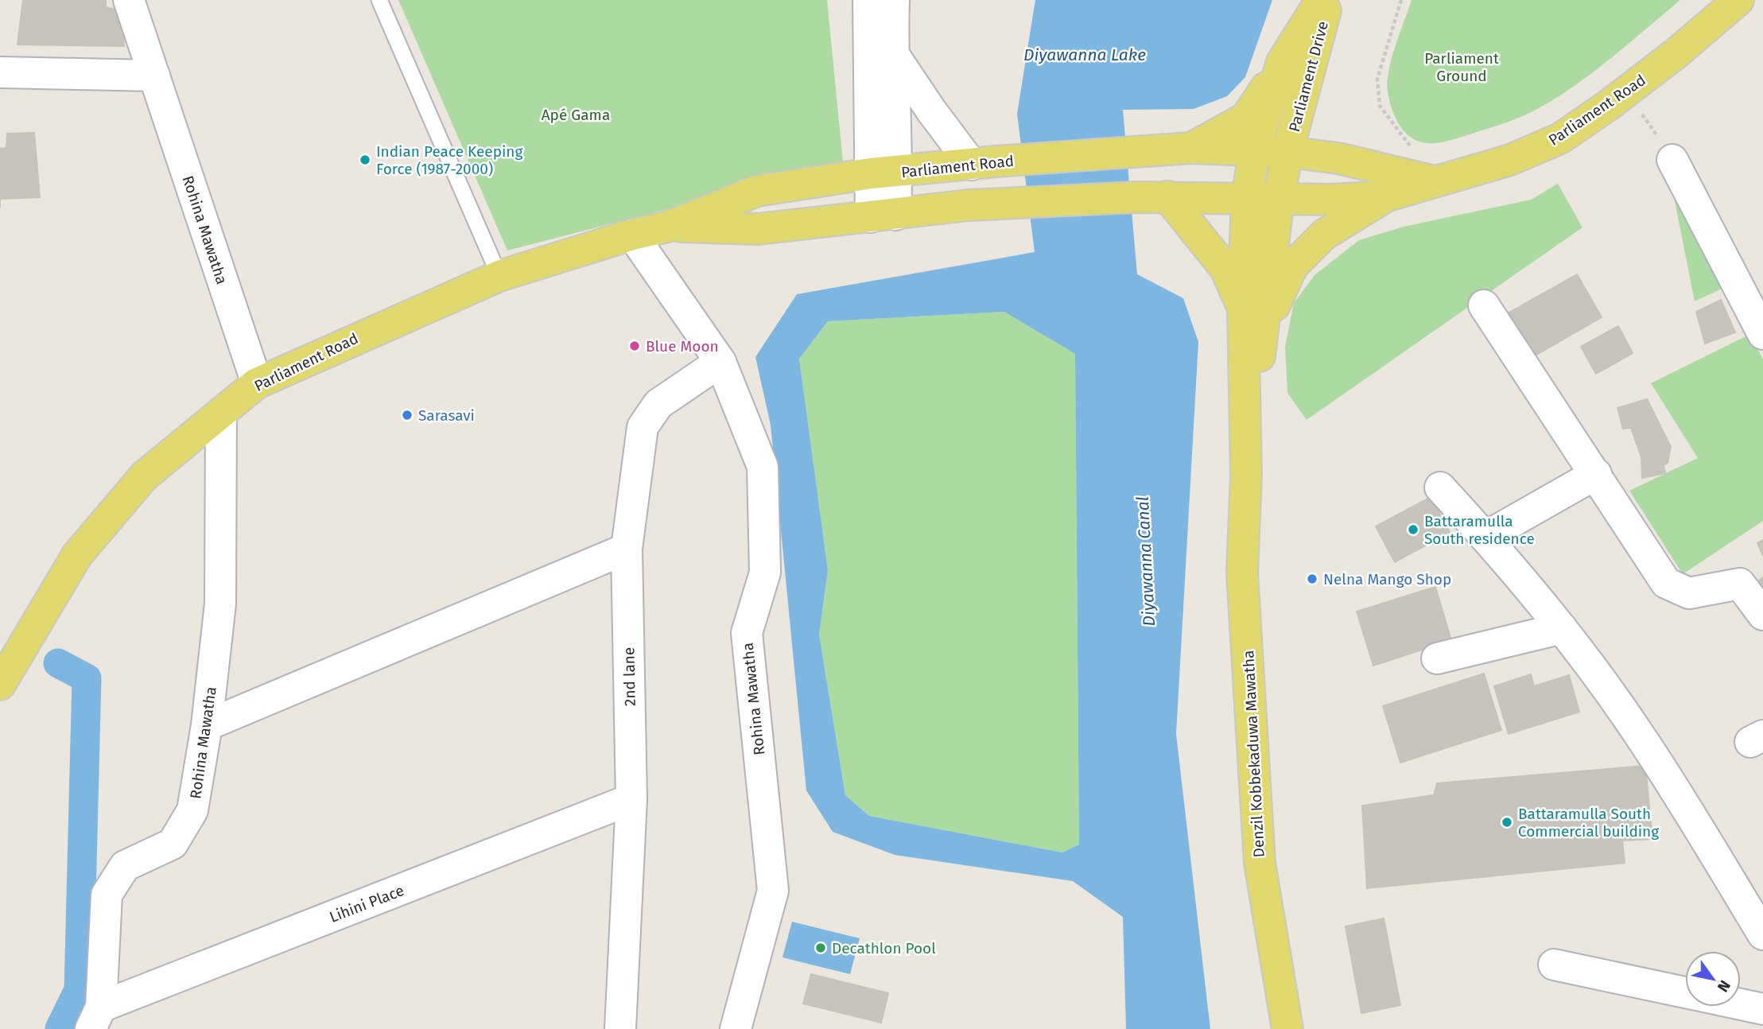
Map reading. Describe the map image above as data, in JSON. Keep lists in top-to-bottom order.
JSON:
{
  "streets": {
    "main road": ["Parliament Drive", "Parliament Road", "Denzil Kobbekaduwa Mawatha"],
    "street": ["Rohina Mawatha", "2nd lane", "Lihini Place"]
  },
  "crossings": [
    ["Parliament Drive", "Parliament Road"],
    ["Parliament Road", "Rohina Mawatha"],
    ["Parliament Road", "Denzil Kobbekaduwa Mawatha"],
    ["Rohina Mawatha", "2nd lane"],
    ["Rohina Mawatha", "Lihini Place"],
    ["2nd lane", "Lihini Place"]
  ],
  "water": ["Diyawanna Lake", "Diyawanna Canal"],
  "parks": ["Parliament Ground", "Apé Gama"],
  "places": [
    "Indian Peace Keeping Force (1987-2000)",
    "Blue Moon",
    "Sarasavi",
    "Battaramulla South residence",
    "Nelna Mango Shop",
    "Battaramulla South Commercial building",
    "Decathlon Pool"
  ],
  "north": "bottom right"
}
